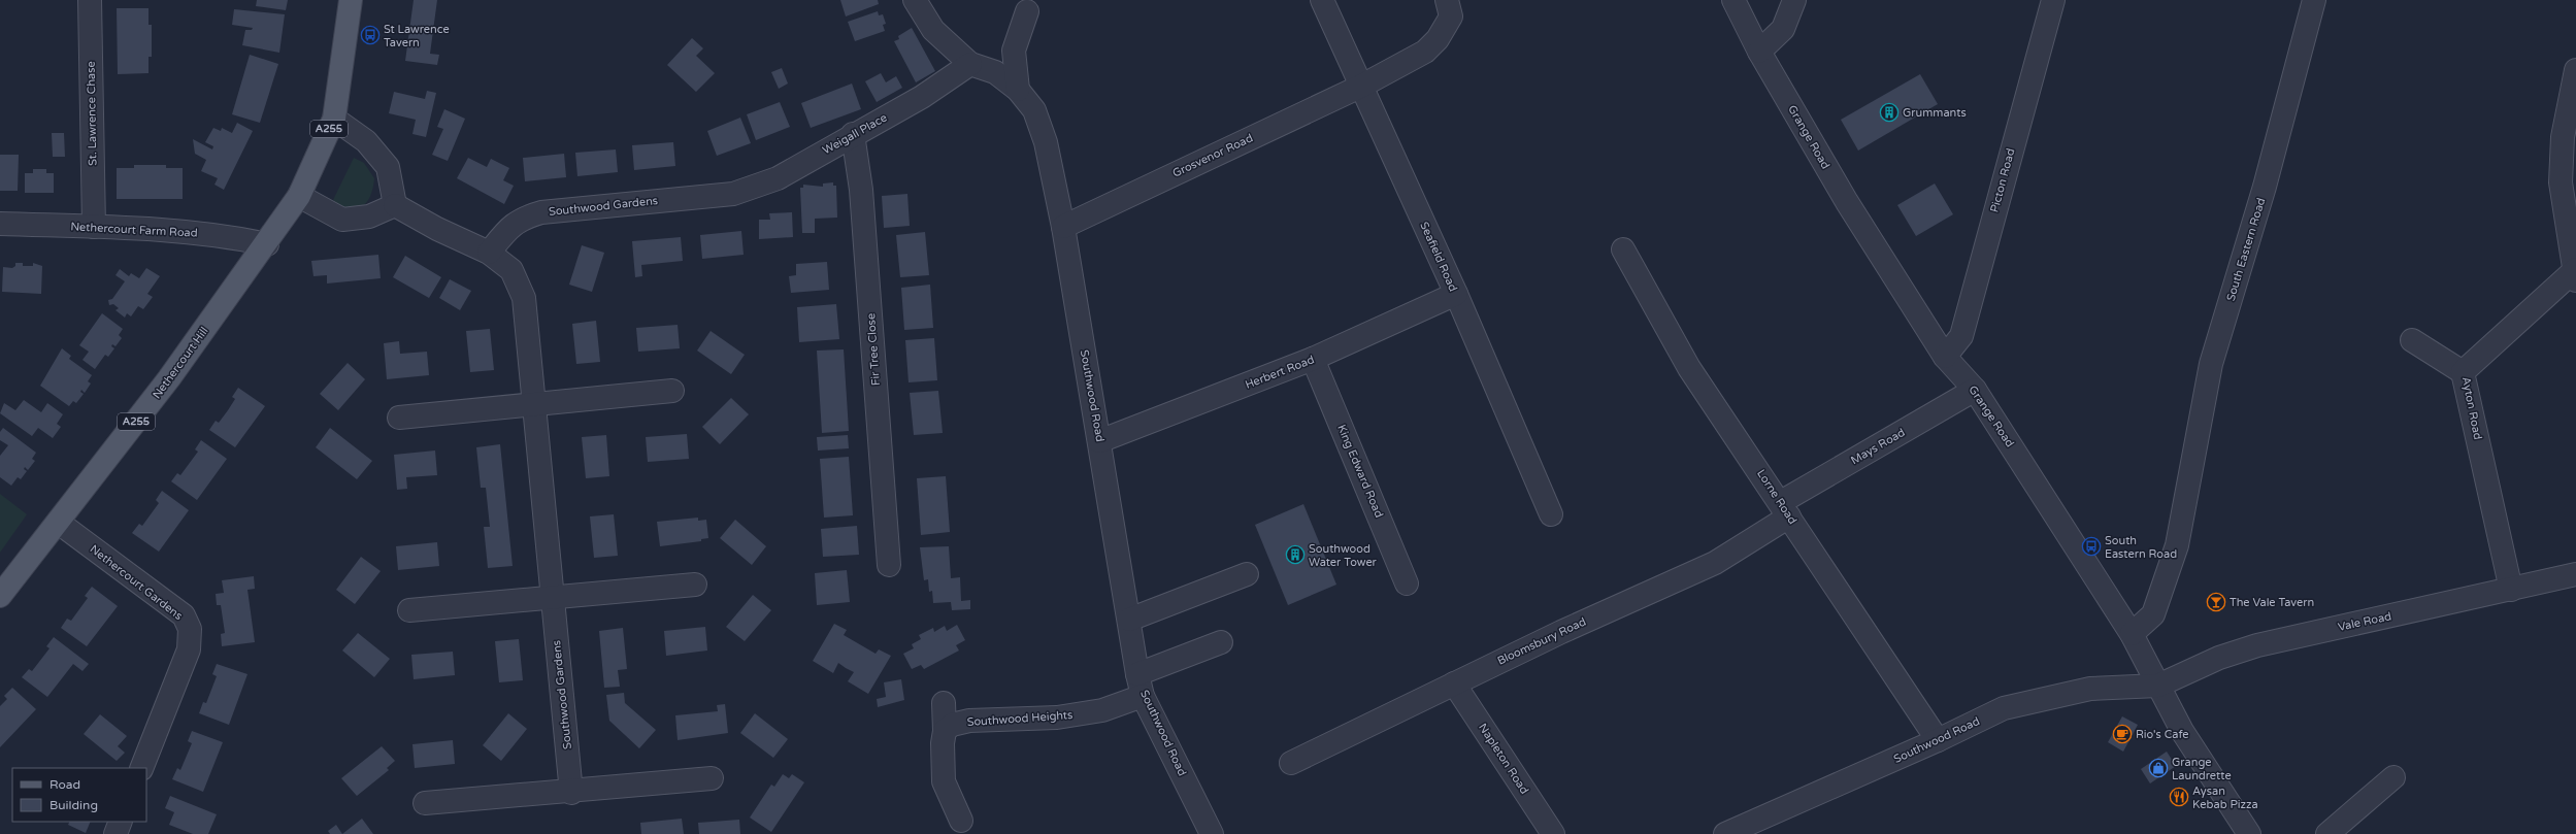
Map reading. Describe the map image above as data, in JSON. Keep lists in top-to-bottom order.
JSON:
{
  "streets": {
    "main road": ["A255", "Nethercourt Hill"],
    "street": [
      "St. Lawrence Chase",
      "Weigall Place",
      "Grange Road",
      "Grosvenor Road",
      "Picton Road",
      "Southwood Gardens",
      "Nethercourt Farm Road",
      "South Eastern Road",
      "Seafield Road",
      "Fir Tree Close",
      "Herbert Road",
      "Southwood Road",
      "Ayton Road",
      "Mays Road",
      "King Edward Road",
      "Lorne Road",
      "Nethercourt Gardens",
      "Vale Road",
      "Bloomsbury Road",
      "Southwood Heights",
      "Napleton Road"
    ]
  },
  "crossings": [
    ["St. Lawrence Chase", "Nethercourt Farm Road"],
    ["A255", "Nethercourt Farm Road"],
    ["A255", "Nethercourt Hill"],
    ["Weigall Place", "Southwood Gardens"],
    ["Weigall Place", "Fir Tree Close"],
    ["Weigall Place", "Southwood Road"],
    ["Grange Road", "Picton Road"],
    ["Grange Road", "South Eastern Road"],
    ["Grange Road", "Southwood Road"],
    ["Grange Road", "Mays Road"],
    ["Grange Road", "Vale Road"],
    ["Grosvenor Road", "Seafield Road"],
    ["Grosvenor Road", "Southwood Road"],
    ["Nethercourt Farm Road", "Nethercourt Hill"],
    ["Seafield Road", "Herbert Road"],
    ["Nethercourt Hill", "Nethercourt Gardens"],
    ["Herbert Road", "Southwood Road"],
    ["Herbert Road", "King Edward Road"],
    ["Southwood Road", "Lorne Road"],
    ["Southwood Road", "Vale Road"],
    ["Southwood Road", "Southwood Heights"],
    ["Ayton Road", "Vale Road"],
    ["Mays Road", "Lorne Road"],
    ["Mays Road", "Bloomsbury Road"],
    ["Lorne Road", "Bloomsbury Road"],
    ["Bloomsbury Road", "Napleton Road"]
  ],
  "places": {
    "bus stop": ["St Lawrence Tavern", "South Eastern Road"],
    "building": ["Grummants", "Southwood Water Tower"],
    "bar": ["The Vale Tavern"],
    "cafe": ["Rio's Cafe"],
    "shop": ["Grange Laundrette"],
    "restaurant": ["Aysan Kebab Pizza"]
  },
  "legend": ["Road", "Building"]
}
